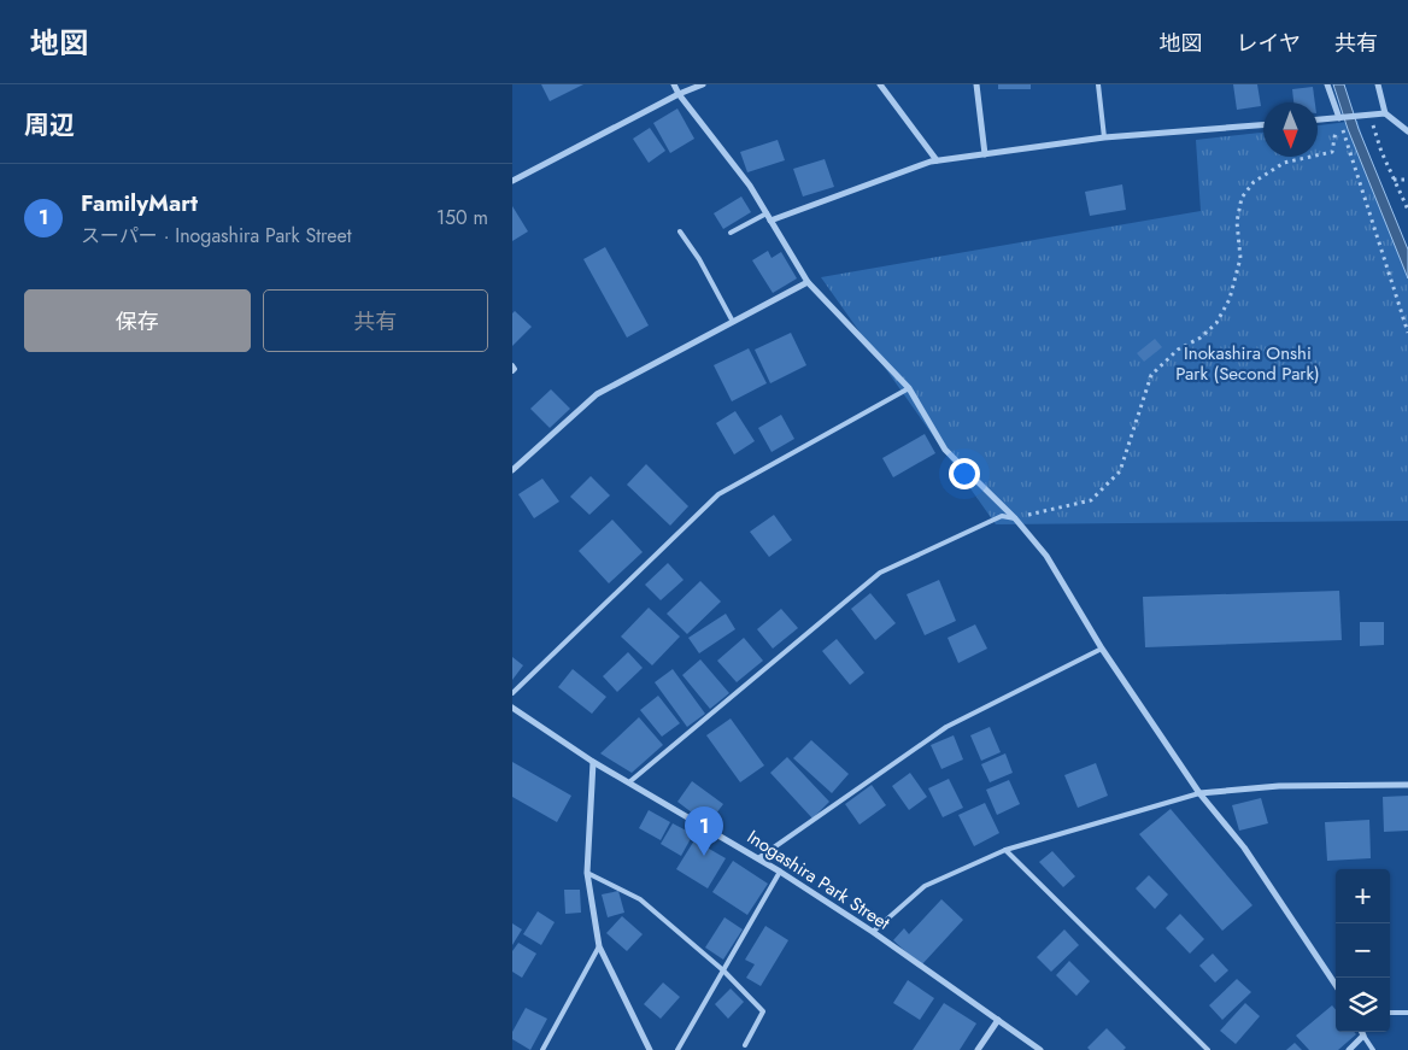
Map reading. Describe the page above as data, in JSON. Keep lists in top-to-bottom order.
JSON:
{
  "streets": {
    "street": ["Inogashira Park Street"]
  },
  "parks": ["Inokashira Onshi Park (Second Park)"],
  "north": "bottom",
  "page": {
    "header": "地図",
    "nav": ["地図", "レイヤ", "共有"],
    "heading": "周辺",
    "list": [
      {
        "mark": "1",
        "name": "FamilyMart",
        "note": "スーパー · Inogashira Park Street",
        "value": "150 m"
      }
    ],
    "buttons": ["保存", "共有"],
    "pins": "1",
    "map_buttons": ["+", "−"]
  }
}
